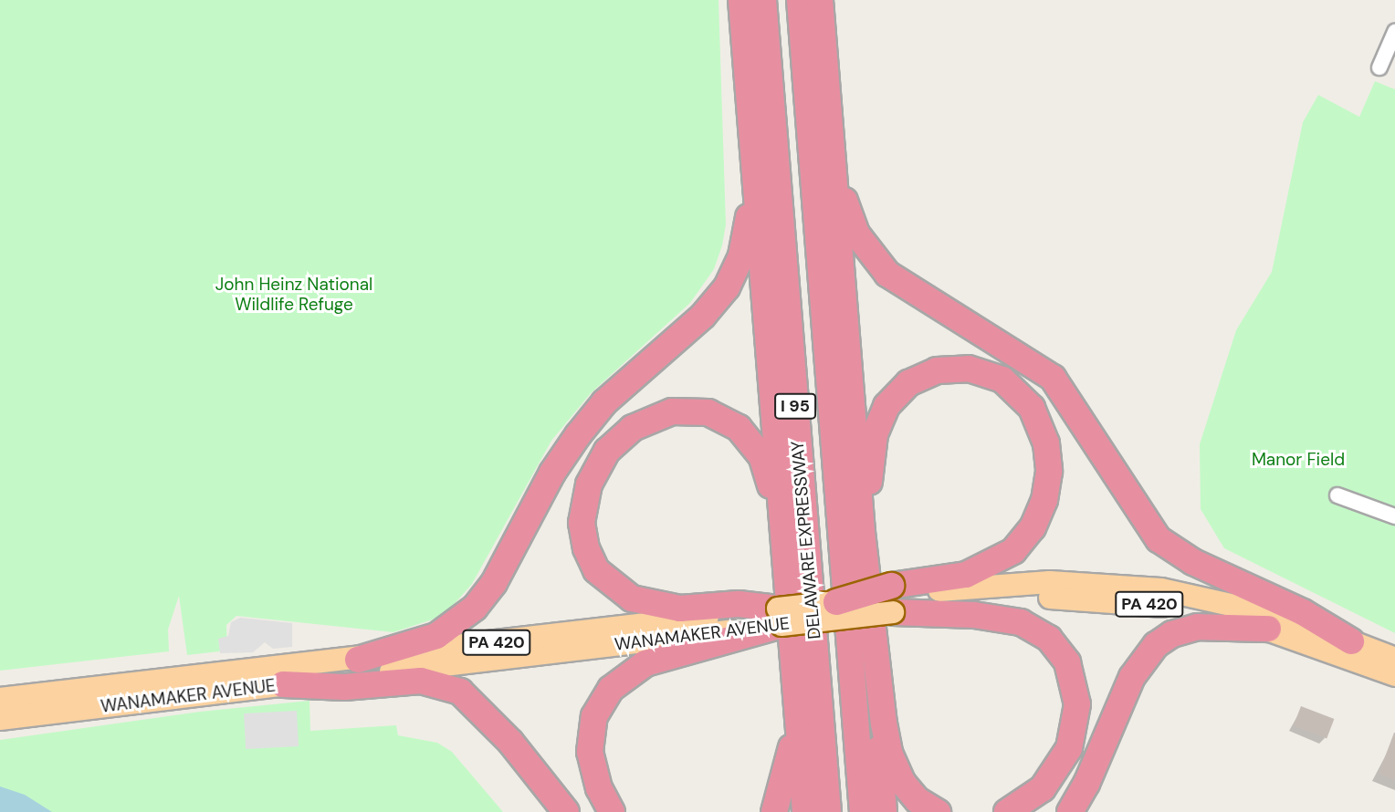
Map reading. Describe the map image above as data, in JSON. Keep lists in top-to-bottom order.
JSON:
{
  "streets": {
    "highway": ["I 95", "DELAWARE EXPRESSWAY"],
    "main road": ["PA 420", "WANAMAKER AVENUE"]
  },
  "parks": ["John Heinz National Wildlife Refuge", "Manor Field"]
}
